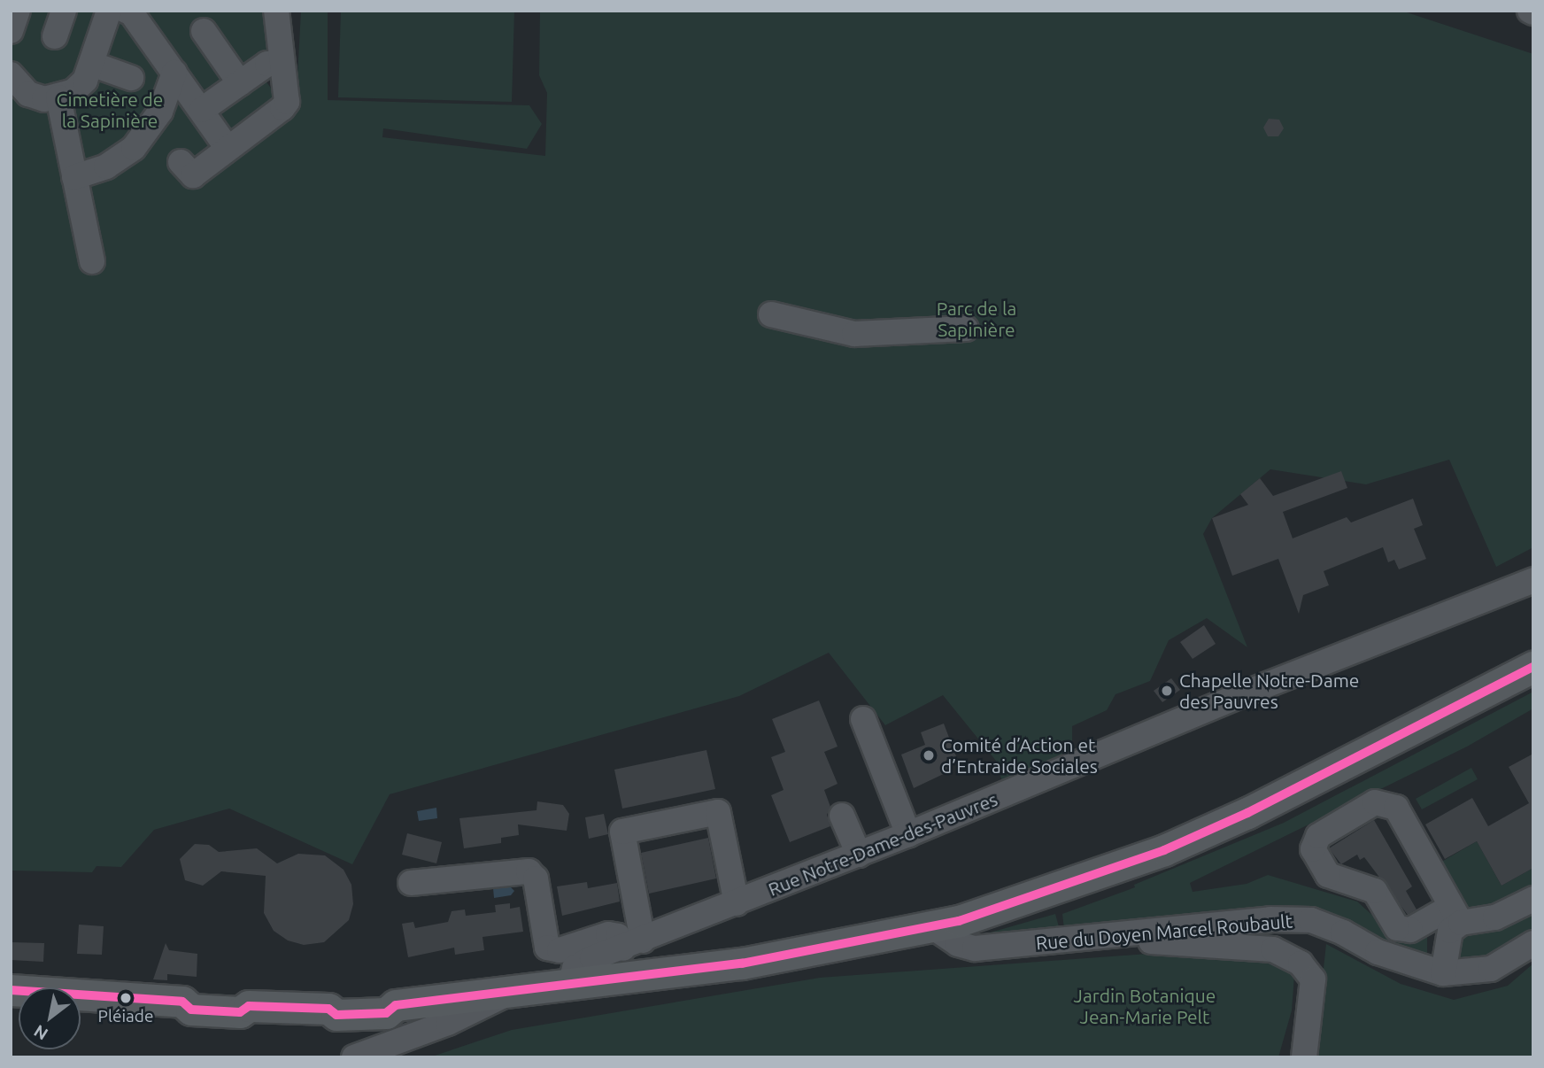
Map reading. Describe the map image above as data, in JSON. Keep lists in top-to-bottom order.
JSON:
{
  "streets": {
    "street": ["Rue Notre-Dame-des-Pauvres", "Rue du Doyen Marcel Roubault"]
  },
  "parks": ["Cimetière de la Sapinière", "Parc de la Sapinière", "Jardin Botanique Jean-Marie Pelt"],
  "places": ["Chapelle Notre-Dame des Pauvres", "Comité d’Action et d’Entraide Sociales", "Pléiade"],
  "north": "bottom left"
}
